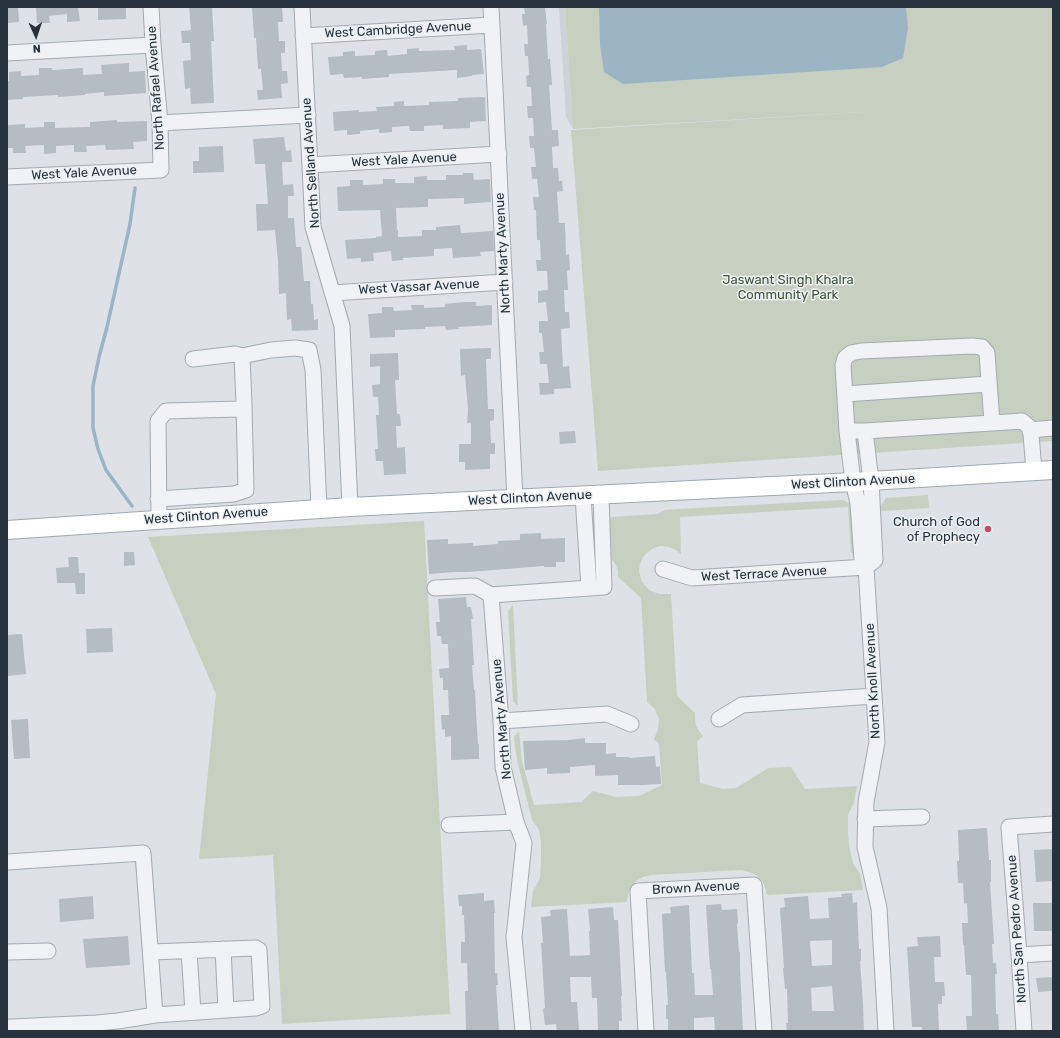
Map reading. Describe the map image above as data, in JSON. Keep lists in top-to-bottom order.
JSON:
{
  "streets": {
    "main road": ["West Clinton Avenue"],
    "street": [
      "West Cambridge Avenue",
      "North Rafael Avenue",
      "West Yale Avenue",
      "North Selland Avenue",
      "North Marty Avenue",
      "West Vassar Avenue",
      "West Terrace Avenue",
      "North Knoll Avenue",
      "Brown Avenue",
      "North San Pedro Avenue"
    ]
  },
  "crossings": [
    ["West Cambridge Avenue", "North Selland Avenue"],
    ["West Cambridge Avenue", "North Marty Avenue"],
    ["North Rafael Avenue", "West Yale Avenue"],
    ["West Yale Avenue", "North Selland Avenue"],
    ["West Yale Avenue", "North Marty Avenue"],
    ["North Selland Avenue", "West Vassar Avenue"],
    ["North Selland Avenue", "West Clinton Avenue"],
    ["North Marty Avenue", "West Vassar Avenue"],
    ["North Marty Avenue", "West Clinton Avenue"],
    ["West Clinton Avenue", "North Knoll Avenue"],
    ["West Terrace Avenue", "North Knoll Avenue"]
  ],
  "parks": ["Jaswant Singh Khalra Community Park"],
  "places": ["Church of God of Prophecy"],
  "north": "bottom"
}
